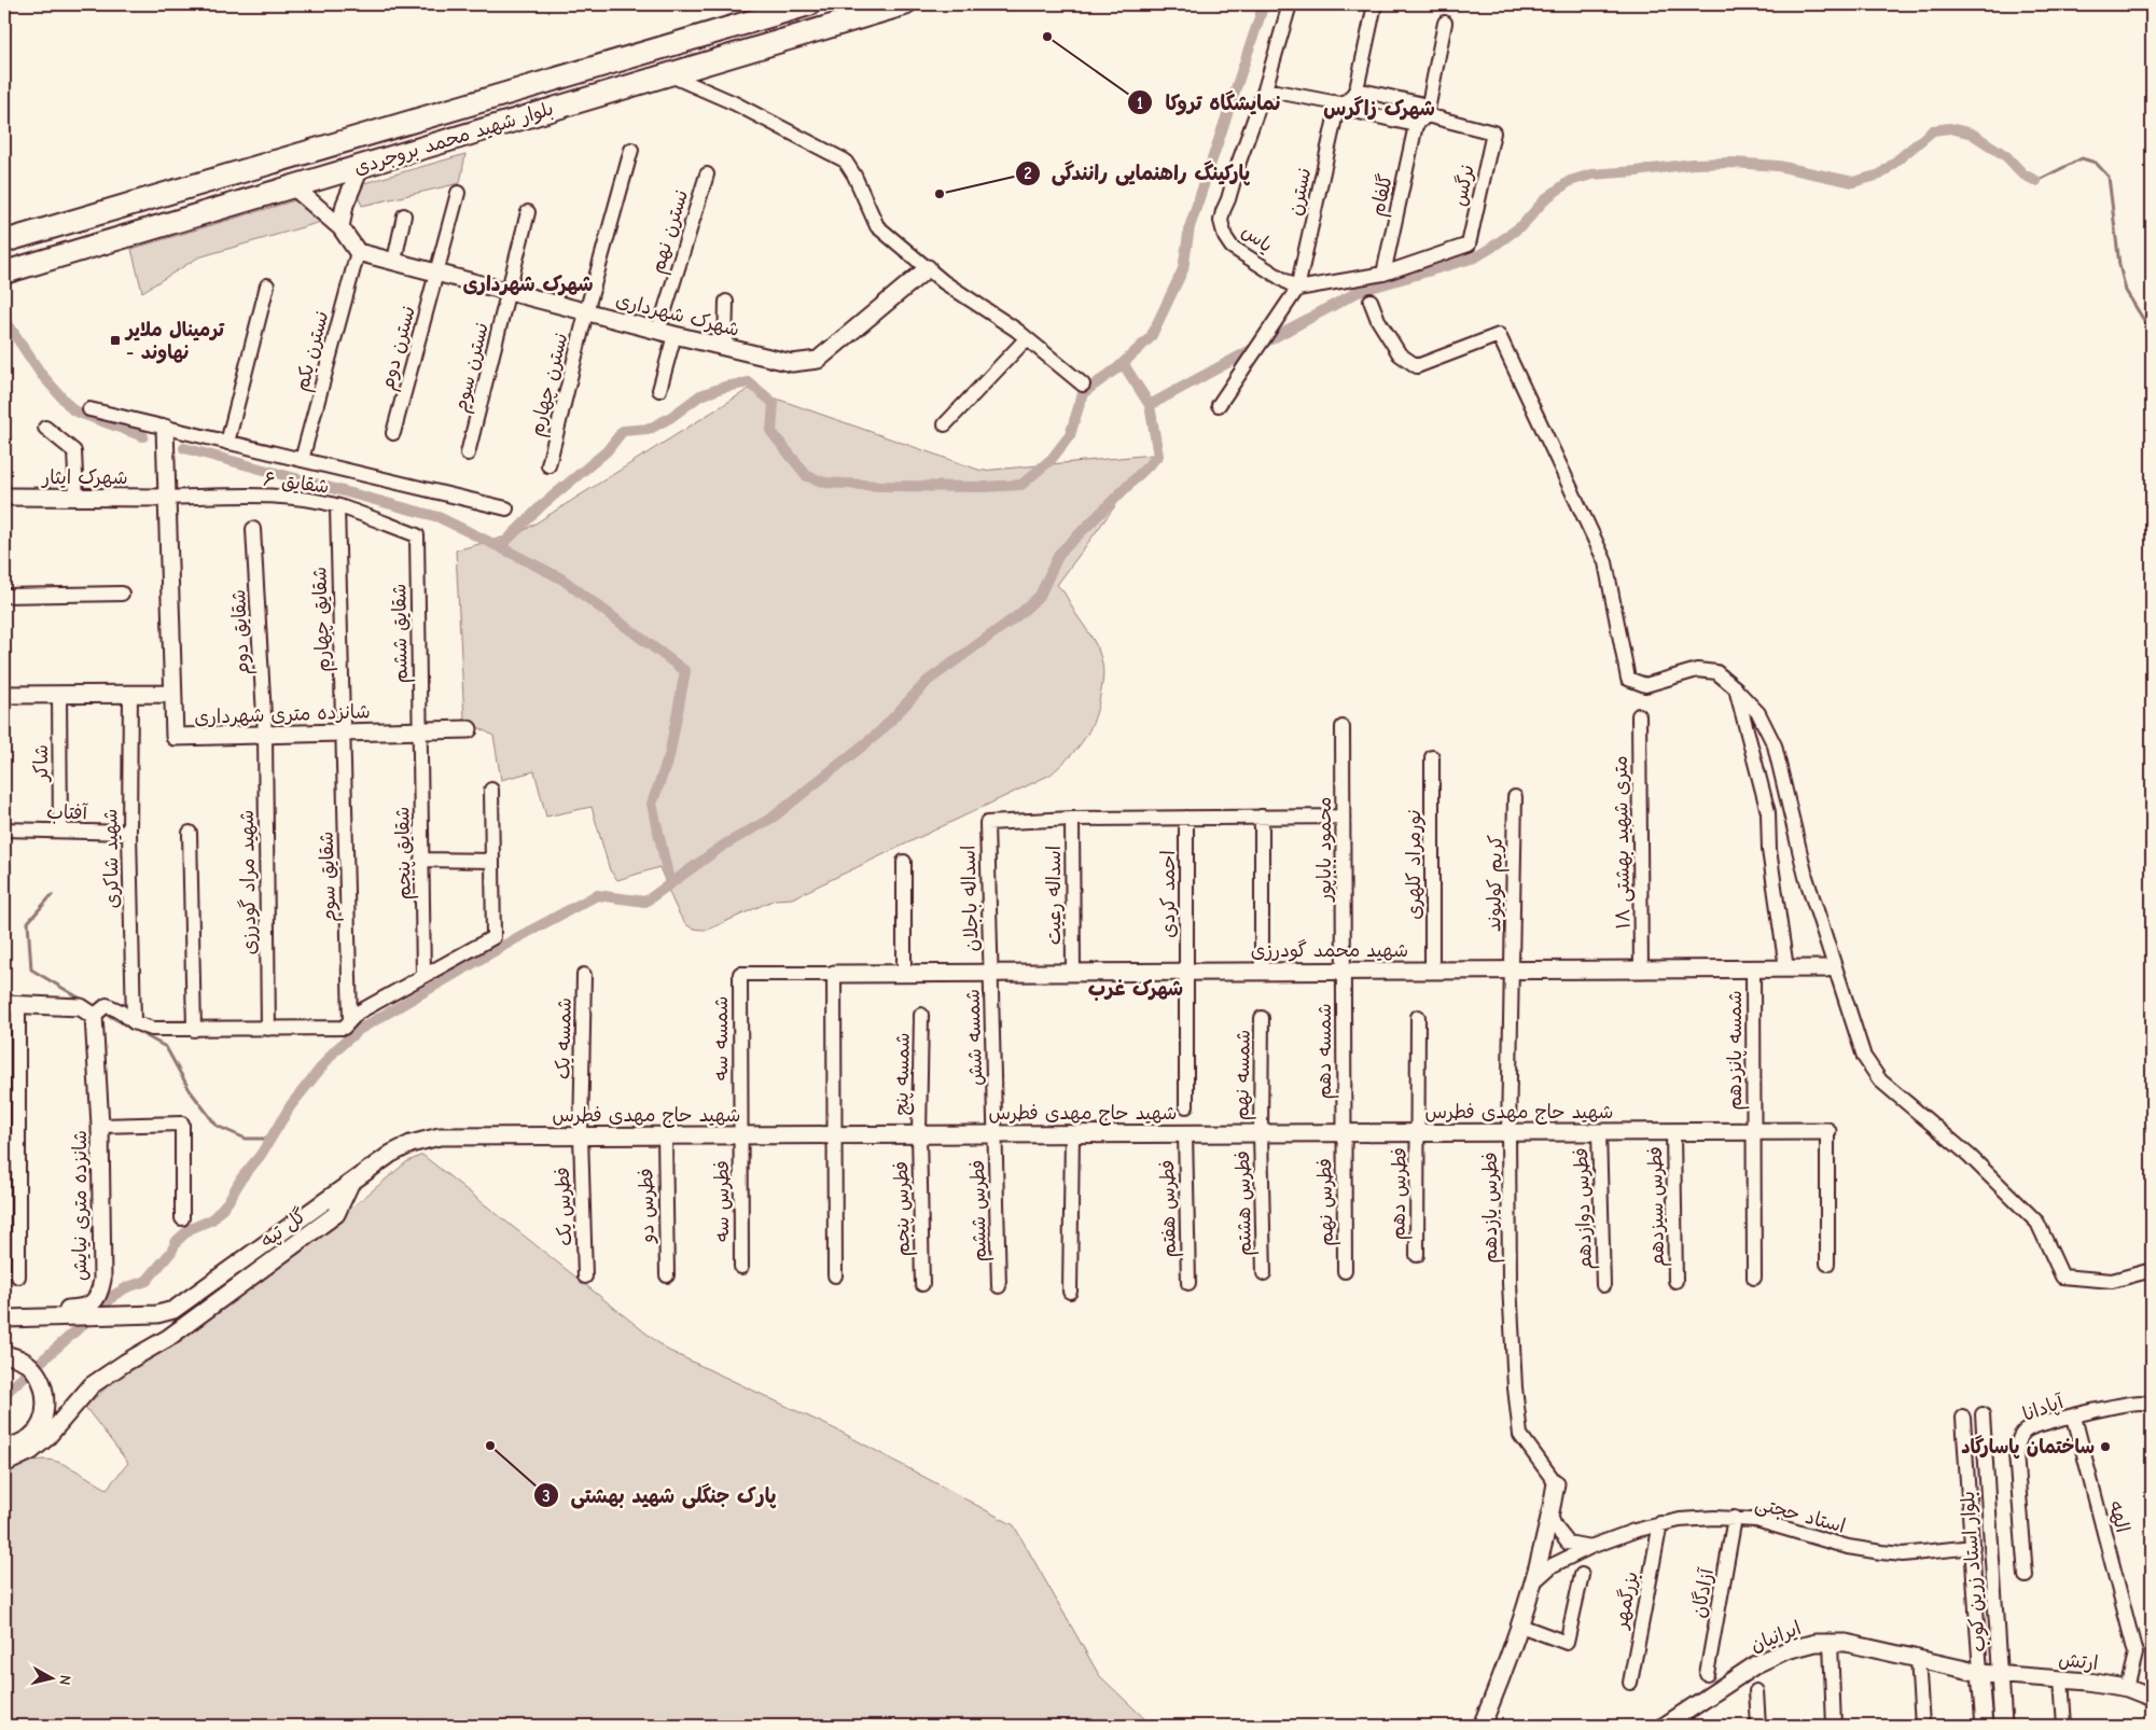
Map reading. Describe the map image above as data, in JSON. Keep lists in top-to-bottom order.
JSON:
{
  "streets": {
    "highway": ["بلوار شهید محمد بروجردی"],
    "street": [
      "نرگس",
      "نسترن",
      "گلفام",
      "نسترن نهم",
      "یاس",
      "شهرک شهرداری",
      "نسترن دوم",
      "نسترن یکم",
      "نسترن سوم",
      "نسترن چهارم",
      "شهرک ایثار",
      "شقایق ۶",
      "شقایق چهارم",
      "شقایق دوم",
      "شقایق ششم",
      "شانزده متری شهرداری",
      "شاکر",
      "آفتاب",
      "۱۸ متری شهید بهشتی",
      "محمود باباپور",
      "شقایق پنجم",
      "شهید شاکری",
      "نورمراد کلهری",
      "شقایق سوم",
      "شهید مراد گودرزی",
      "کریم کولیوند",
      "احمد کردی",
      "اسداله رعیت",
      "اسداله باجلان",
      "شهید محمد گودرزی",
      "شمسه شش",
      "شمسه یک",
      "شمسه سه",
      "شمسه پانزدهم",
      "شمسه دهم",
      "شمسه پنج",
      "شمسه نهم",
      "شهید حاج مهدی فطرس",
      "فطرس دهم",
      "فطرس سه",
      "فطرس نهم",
      "فطرس هشتم",
      "شانزده متری نیایش",
      "فطرس دو",
      "فطرس یک",
      "فطرس سیزدهم",
      "فطرس یازدهم",
      "فطرس پنجم",
      "فطرس هفتم",
      "فطرس دوازدهم",
      "فطرس ششم",
      "گل تپه",
      "آپادانا",
      "استاد حجتی",
      "الهه",
      "بلوار استاد زرین کوب",
      "آزادگان",
      "بزرگمهر",
      "ایرانیان",
      "ارتش"
    ]
  },
  "crossings": [
    ["نرگس", "گلفام"],
    ["نسترن", "یاس"],
    ["نسترن نهم", "شهرک شهرداری"],
    ["شهرک شهرداری", "نسترن دوم"],
    ["شهرک شهرداری", "نسترن یکم"],
    ["شهرک شهرداری", "نسترن سوم"],
    ["شهرک شهرداری", "نسترن چهارم"],
    ["شهرک ایثار", "شقایق ۶"],
    ["شهرک ایثار", "شانزده متری شهرداری"],
    ["شقایق ۶", "شقایق چهارم"],
    ["شقایق ۶", "شقایق ششم"],
    ["شقایق ۶", "شانزده متری شهرداری"],
    ["شقایق چهارم", "شانزده متری شهرداری"],
    ["شقایق چهارم", "شقایق سوم"],
    ["شقایق دوم", "شانزده متری شهرداری"],
    ["شقایق دوم", "شهید مراد گودرزی"],
    ["شقایق ششم", "شانزده متری شهرداری"],
    ["شقایق ششم", "شقایق پنجم"],
    ["شانزده متری شهرداری", "شقایق پنجم"],
    ["شانزده متری شهرداری", "شقایق سوم"],
    ["شانزده متری شهرداری", "شهید مراد گودرزی"],
    ["شاکر", "آفتاب"],
    ["آفتاب", "شهید شاکری"],
    ["۱۸ متری شهید بهشتی", "شهید محمد گودرزی"],
    ["محمود باباپور", "شهید محمد گودرزی"],
    ["محمود باباپور", "شمسه دهم"],
    ["نورمراد کلهری", "شهید محمد گودرزی"],
    ["کریم کولیوند", "شهید محمد گودرزی"],
    ["کریم کولیوند", "شهید حاج مهدی فطرس"],
    ["کریم کولیوند", "فطرس یازدهم"],
    ["احمد کردی", "شهید محمد گودرزی"],
    ["اسداله رعیت", "اسداله باجلان"],
    ["اسداله رعیت", "شهید محمد گودرزی"],
    ["اسداله باجلان", "شهید محمد گودرزی"],
    ["اسداله باجلان", "شمسه شش"],
    ["شهید محمد گودرزی", "شمسه شش"],
    ["شهید محمد گودرزی", "شمسه سه"],
    ["شهید محمد گودرزی", "شمسه پانزدهم"],
    ["شهید محمد گودرزی", "شمسه دهم"],
    ["شمسه شش", "شهید حاج مهدی فطرس"],
    ["شمسه شش", "فطرس ششم"],
    ["شمسه یک", "شهید حاج مهدی فطرس"],
    ["شمسه یک", "فطرس یک"],
    ["شمسه سه", "شهید حاج مهدی فطرس"],
    ["شمسه سه", "فطرس سه"],
    ["شمسه پانزدهم", "شهید حاج مهدی فطرس"],
    ["شمسه دهم", "شهید حاج مهدی فطرس"],
    ["شمسه دهم", "فطرس نهم"],
    ["شمسه پنج", "شهید حاج مهدی فطرس"],
    ["شمسه پنج", "فطرس پنجم"],
    ["شمسه نهم", "شهید حاج مهدی فطرس"],
    ["شمسه نهم", "فطرس هشتم"],
    ["شهید حاج مهدی فطرس", "فطرس دهم"],
    ["شهید حاج مهدی فطرس", "فطرس سه"],
    ["شهید حاج مهدی فطرس", "فطرس نهم"],
    ["شهید حاج مهدی فطرس", "فطرس هشتم"],
    ["شهید حاج مهدی فطرس", "فطرس دو"],
    ["شهید حاج مهدی فطرس", "فطرس یک"],
    ["شهید حاج مهدی فطرس", "فطرس سیزدهم"],
    ["شهید حاج مهدی فطرس", "فطرس یازدهم"],
    ["شهید حاج مهدی فطرس", "فطرس پنجم"],
    ["شهید حاج مهدی فطرس", "فطرس هفتم"],
    ["شهید حاج مهدی فطرس", "فطرس دوازدهم"],
    ["شهید حاج مهدی فطرس", "فطرس ششم"],
    ["شهید حاج مهدی فطرس", "گل تپه"],
    ["آپادانا", "الهه"],
    ["استاد حجتی", "بلوار استاد زرین کوب"],
    ["استاد حجتی", "آزادگان"],
    ["استاد حجتی", "بزرگمهر"],
    ["الهه", "ارتش"],
    ["بلوار استاد زرین کوب", "ایرانیان"],
    ["بلوار استاد زرین کوب", "ارتش"],
    ["ایرانیان", "ارتش"]
  ],
  "districts": ["شهرک زاگرس", "شهرک شهرداری", "شهرک غرب"],
  "places": {
    "other": [
      "نمایشگاه تروکا",
      "پارکینگ راهنمایی رانندگی",
      "پارک جنگلی شهید بهشتی",
      "ساختمان پاسارگاد"
    ],
    "transit": ["ترمینال ملایر - نهاوند"]
  },
  "north": "right"
}
